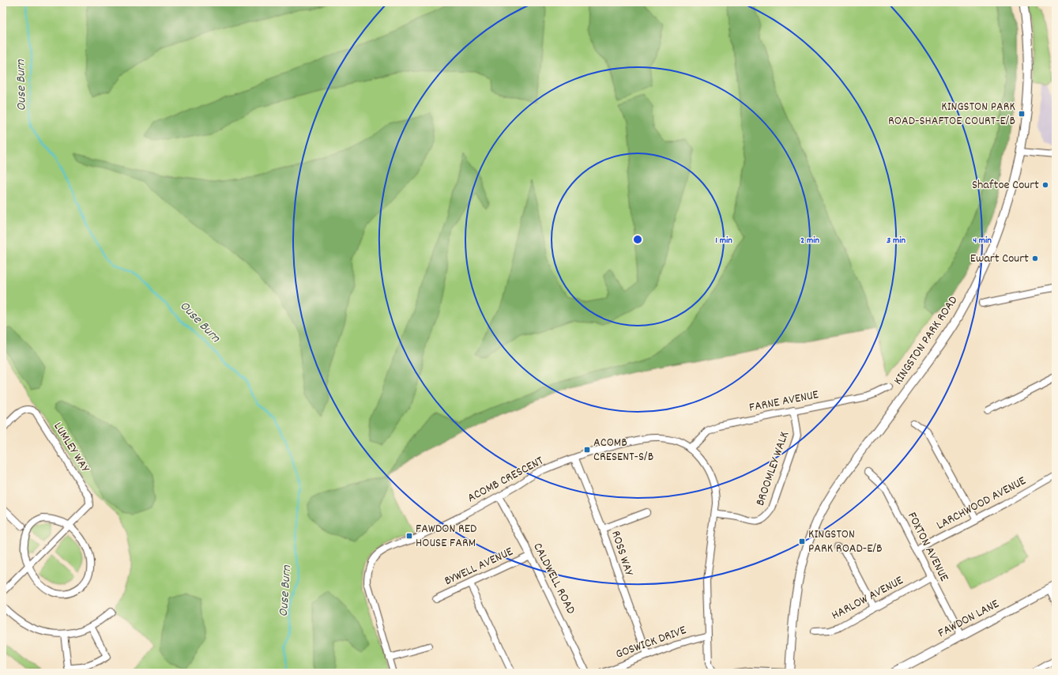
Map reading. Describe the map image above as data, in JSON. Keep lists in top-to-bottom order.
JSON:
{
  "streets": {
    "street": [
      "KINGSTON PARK ROAD",
      "FARNE AVENUE",
      "LUMLEY WAY",
      "BROOMLEY WALK",
      "ACOMB CRESCENT",
      "LARCHWOOD AVENUE",
      "FOXTON AVENUE",
      "ROSS WAY",
      "BYWELL AVENUE",
      "CALDWELL ROAD",
      "HARLOW AVENUE",
      "FAWDON LANE",
      "GOSWICK DRIVE"
    ]
  },
  "crossings": [
    ["FARNE AVENUE", "BROOMLEY WALK"],
    ["FARNE AVENUE", "ACOMB CRESCENT"],
    ["BROOMLEY WALK", "ACOMB CRESCENT"],
    ["ACOMB CRESCENT", "ROSS WAY"],
    ["ACOMB CRESCENT", "CALDWELL ROAD"],
    ["ACOMB CRESCENT", "GOSWICK DRIVE"],
    ["LARCHWOOD AVENUE", "FOXTON AVENUE"],
    ["FOXTON AVENUE", "HARLOW AVENUE"],
    ["FOXTON AVENUE", "FAWDON LANE"],
    ["ROSS WAY", "GOSWICK DRIVE"],
    ["BYWELL AVENUE", "CALDWELL ROAD"]
  ],
  "water": ["Ouse Burn"],
  "places": {
    "transit": [
      "KINGSTON PARK ROAD-SHAFTOE COURT-E/B",
      "ACOMB CRESENT-S/B",
      "FAWDON RED HOUSE FARM",
      "KINGSTON PARK ROAD-E/B"
    ],
    "other": ["Shaftoe Court", "Ewart Court"]
  },
  "rings": [
    "1 min",
    "2 min",
    "3 min",
    "4 min"
  ]
}
